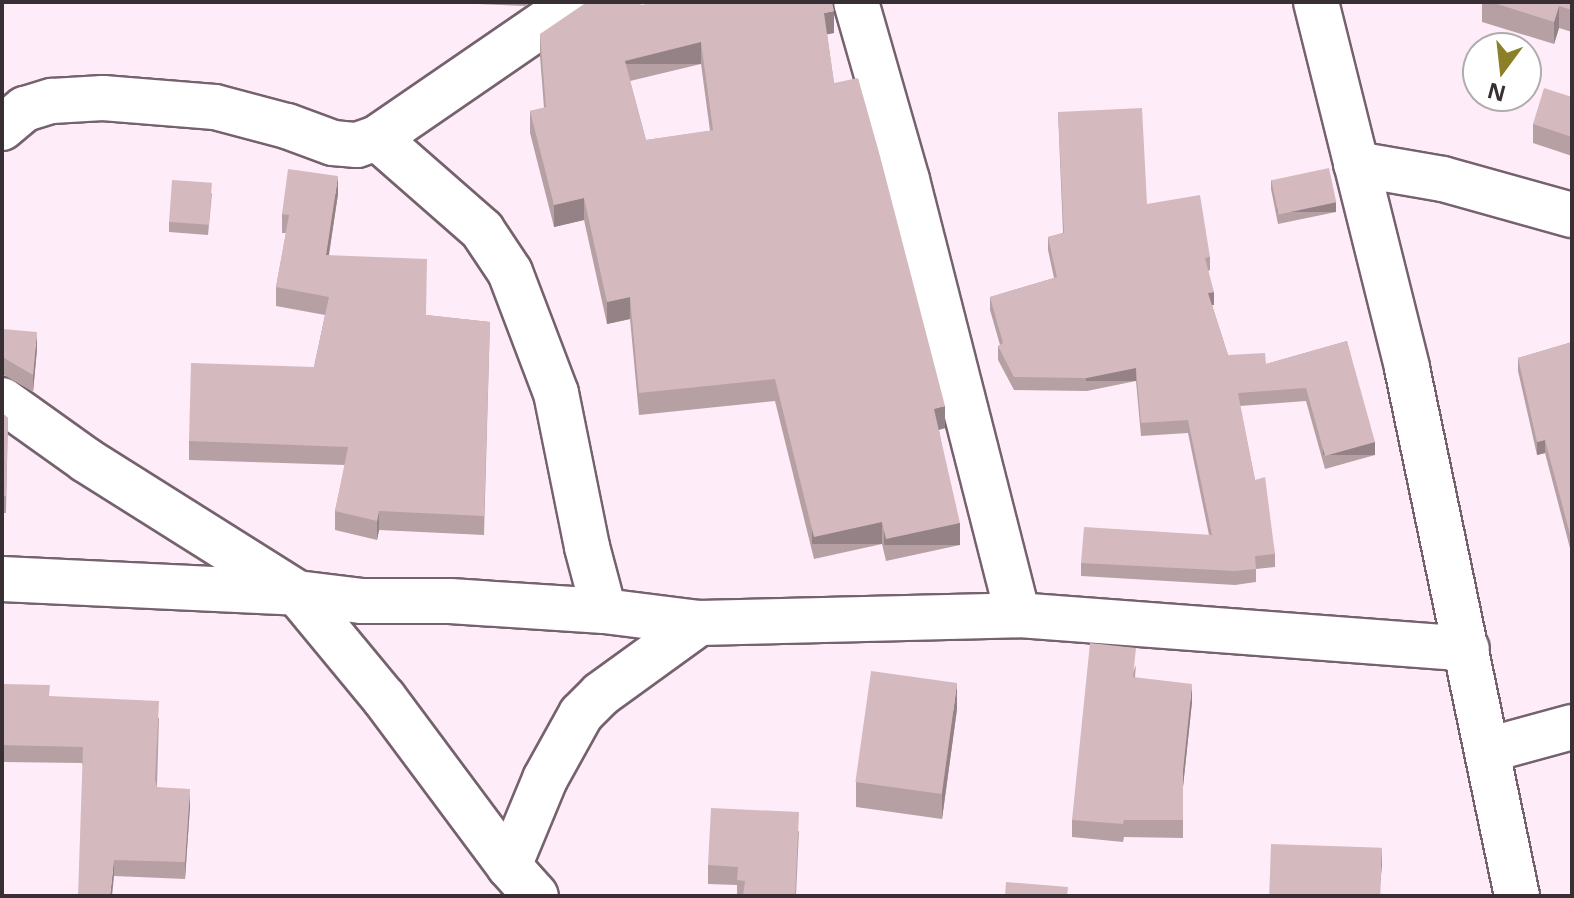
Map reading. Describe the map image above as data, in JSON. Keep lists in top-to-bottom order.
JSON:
{
  "north": "bottom"
}
